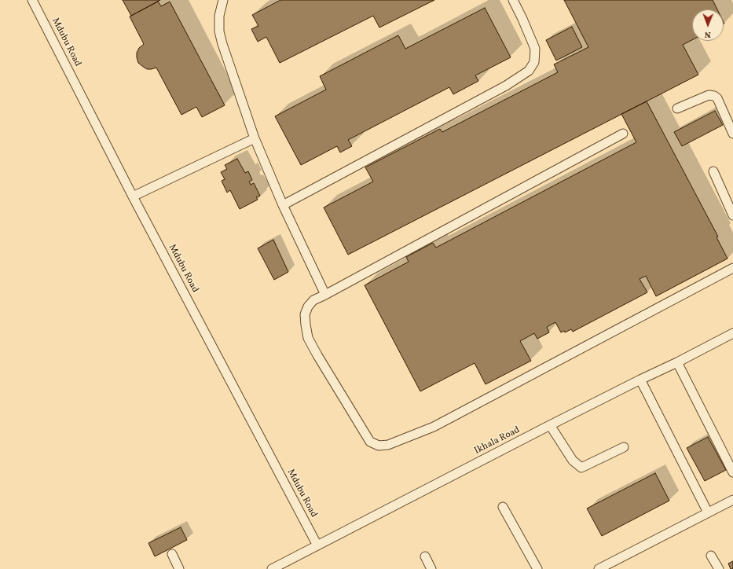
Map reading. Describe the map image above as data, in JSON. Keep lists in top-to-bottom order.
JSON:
{
  "streets": {
    "lane": ["Mdubu Road", "Ikhala Road"]
  },
  "crossings": [
    ["Mdubu Road", "Ikhala Road"]
  ],
  "north": "bottom"
}
